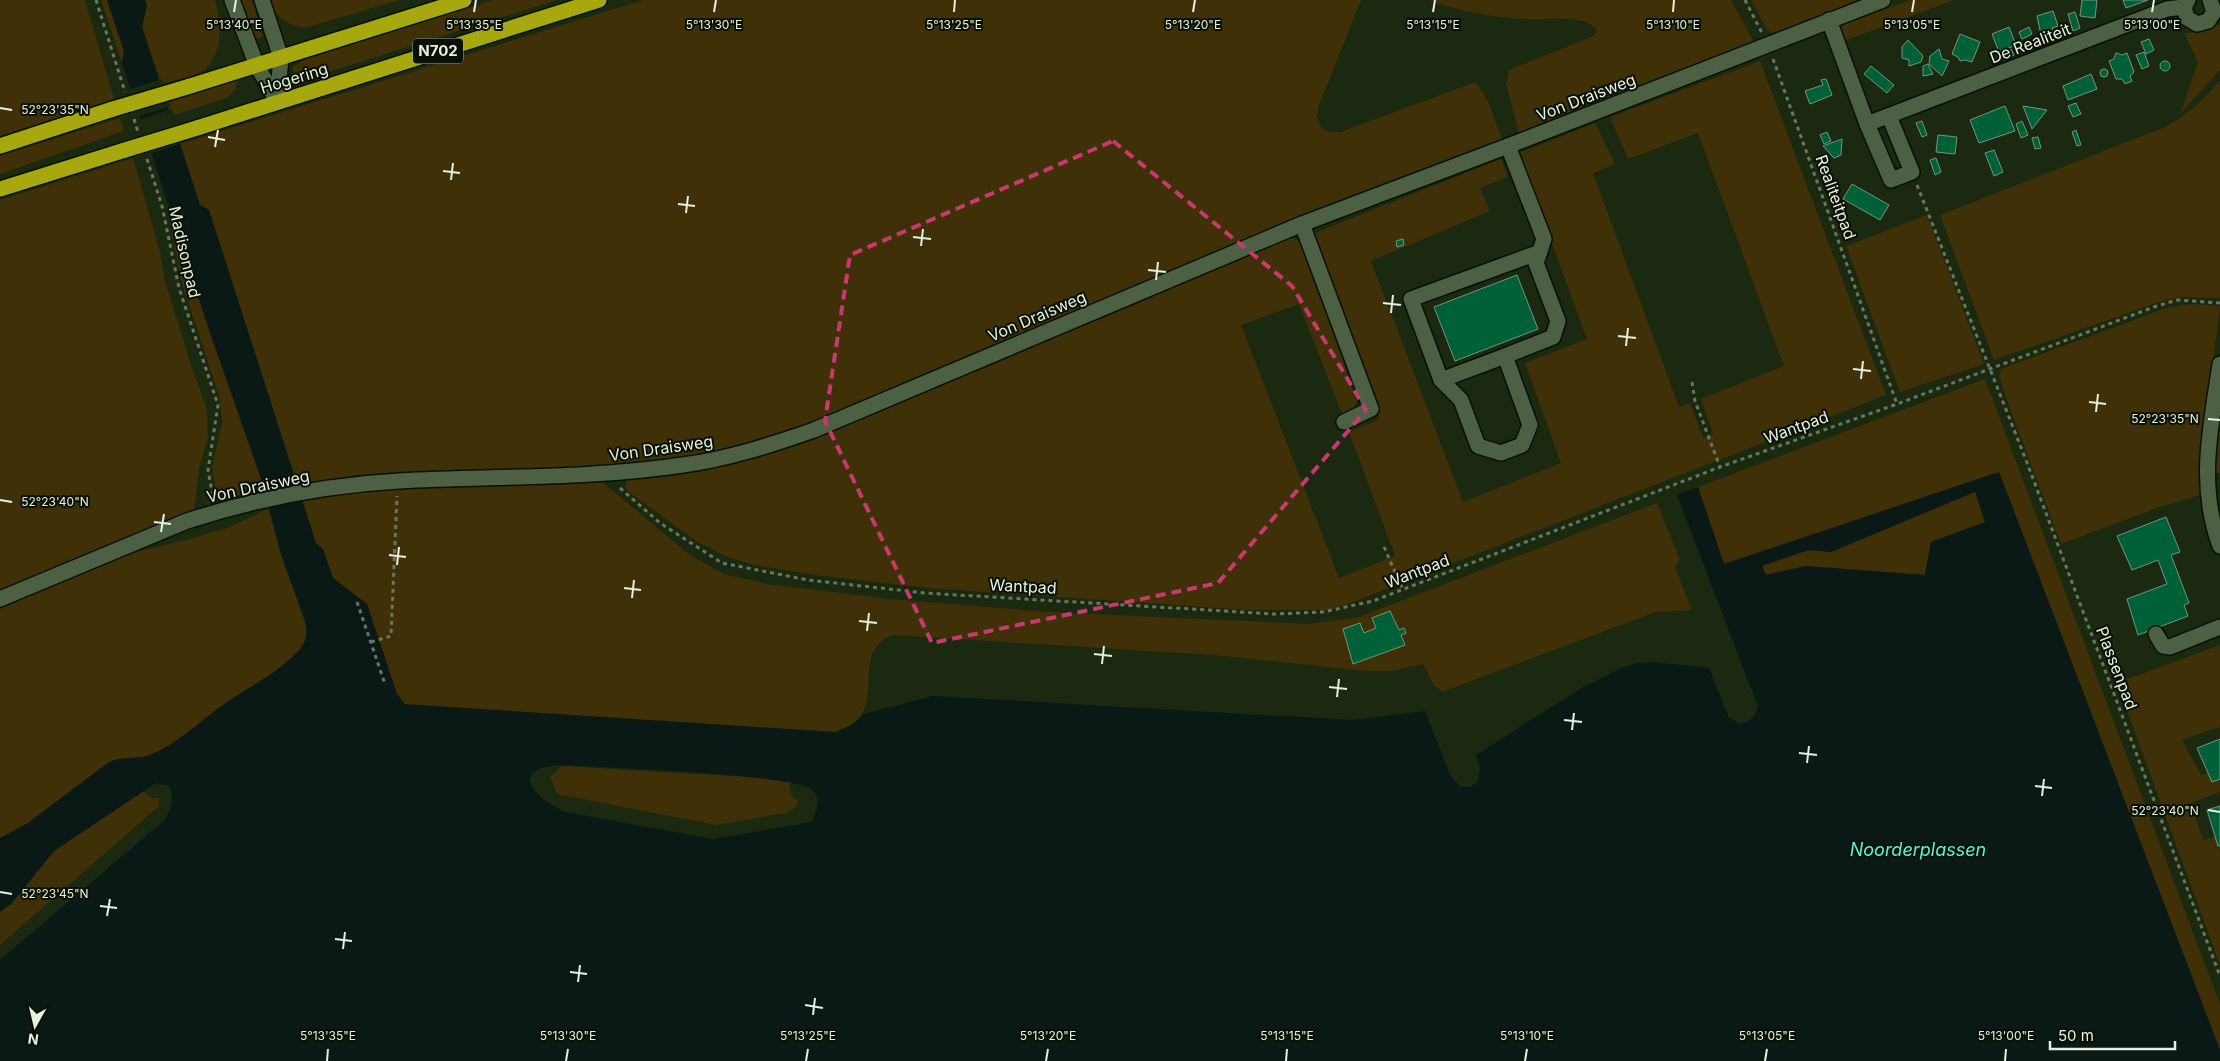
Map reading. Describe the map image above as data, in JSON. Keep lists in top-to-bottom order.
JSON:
{
  "streets": {
    "highway": ["N702", "Hogering"],
    "street": ["De Realiteit", "Von Draisweg"],
    "path": [
      "Realiteitpad",
      "Madisonpad",
      "Wantpad",
      "Plassenpad"
    ]
  },
  "crossings": [
    ["Von Draisweg", "Realiteitpad"],
    ["Von Draisweg", "Madisonpad"],
    ["Von Draisweg", "Wantpad"],
    ["Realiteitpad", "Wantpad"],
    ["Wantpad", "Plassenpad"]
  ],
  "water": ["Noorderplassen"],
  "scale_bar": "50 m",
  "north": "bottom",
  "coordinates": [
    "5°13'40\"E",
    "5°13'35\"E",
    "5°13'30\"E",
    "5°13'25\"E",
    "5°13'20\"E",
    "5°13'15\"E",
    "5°13'10\"E",
    "5°13'05\"E",
    "5°13'00\"E",
    "52°23'35\"N",
    "52°23'40\"N",
    "52°23'45\"N"
  ]
}
